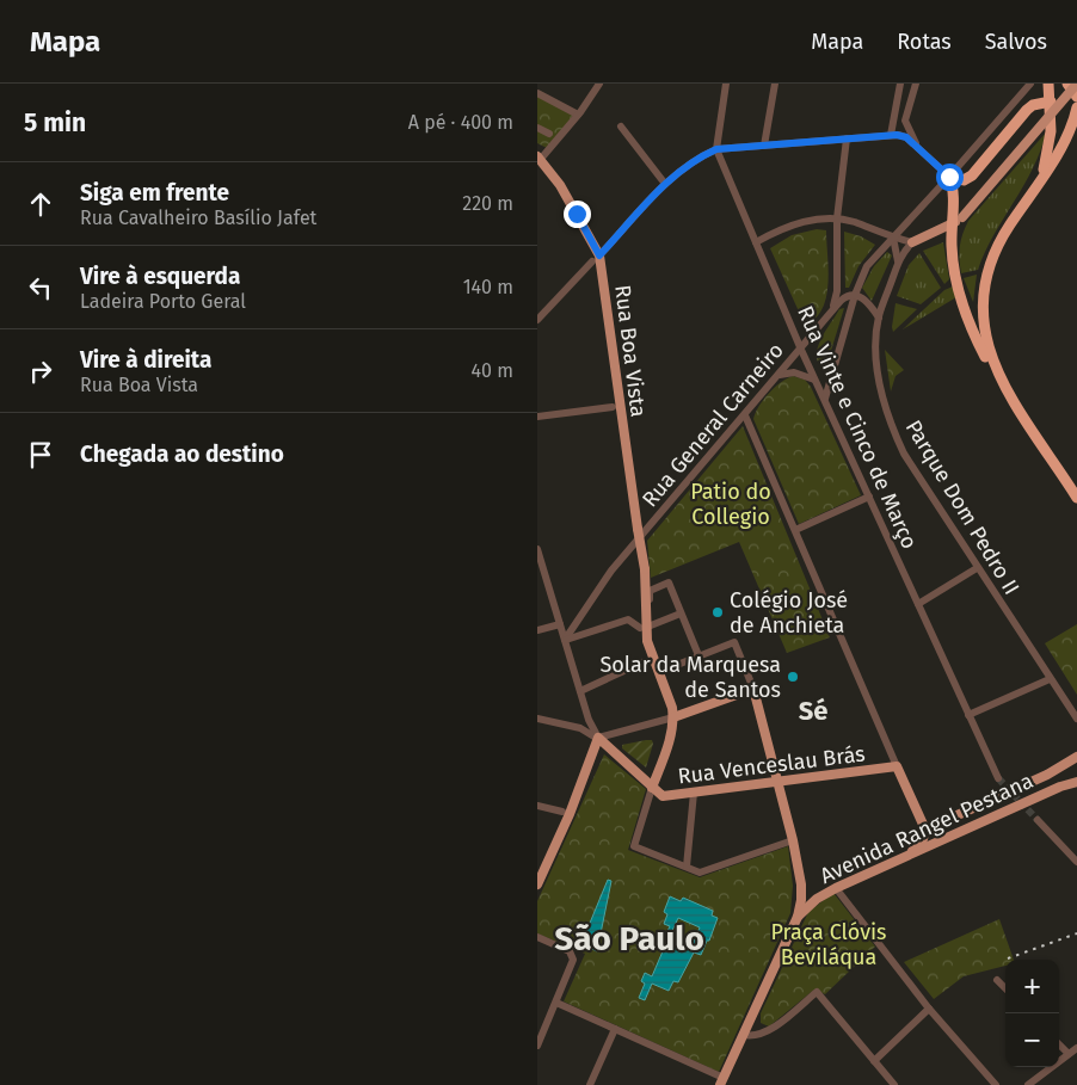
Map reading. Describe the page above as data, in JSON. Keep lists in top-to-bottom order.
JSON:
{
  "streets": {
    "main road": ["Rua Boa Vista", "Rua Venceslau Brás", "Avenida Rangel Pestana"],
    "street": ["Rua General Carneiro", "Rua Vinte e Cinco de Março", "Parque Dom Pedro II"]
  },
  "crossings": [
    ["Rua General Carneiro", "Rua Vinte e Cinco de Março"]
  ],
  "districts": ["Sé", "São Paulo"],
  "parks": ["Patio do Collegio", "Praça Clóvis Beviláqua"],
  "places": ["Colégio José de Anchieta", "Solar da Marquesa de Santos"],
  "page": {
    "header": "Mapa",
    "nav": ["Mapa", "Rotas", "Salvos"],
    "heading": ["5 min", "A pé · 400 m"],
    "list": [
      ["Siga em frente", "Rua Cavalheiro Basílio Jafet", "220 m"],
      ["Vire à esquerda", "Ladeira Porto Geral", "140 m"],
      ["Vire à direita", "Rua Boa Vista", "40 m"],
      "Chegada ao destino"
    ],
    "map_buttons": ["+", "−"]
  }
}
